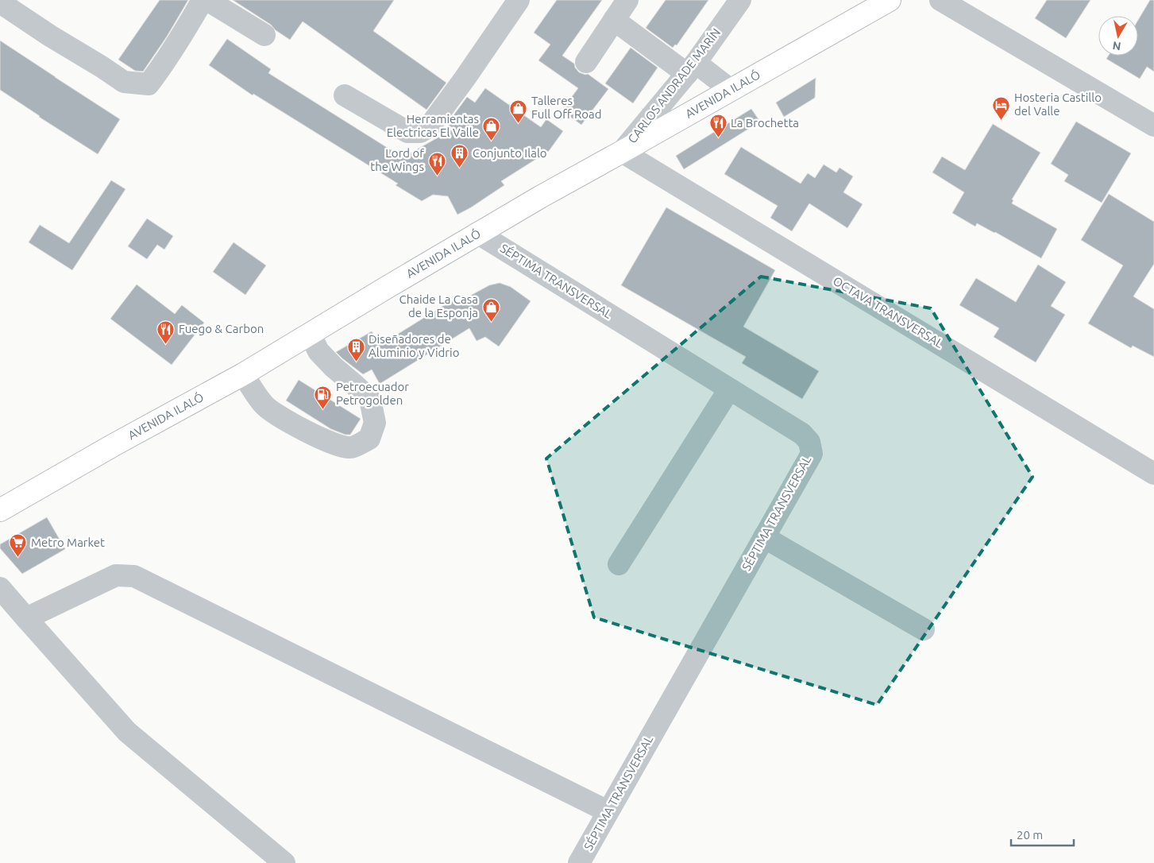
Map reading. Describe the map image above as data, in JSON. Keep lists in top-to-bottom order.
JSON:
{
  "streets": {
    "main road": ["AVENIDA ILALÓ"],
    "street": ["CARLOS ANDRADE MARÍN", "SÉPTIMA TRANSVERSAL", "OCTAVA TRANSVERSAL"]
  },
  "crossings": [
    ["CARLOS ANDRADE MARÍN", "AVENIDA ILALÓ"],
    ["CARLOS ANDRADE MARÍN", "OCTAVA TRANSVERSAL"],
    ["AVENIDA ILALÓ", "SÉPTIMA TRANSVERSAL"],
    ["AVENIDA ILALÓ", "OCTAVA TRANSVERSAL"]
  ],
  "places": {
    "hotel": ["Hosteria Castillo del Valle"],
    "shop": ["Talleres Full Off Road", "Herramientas Electricas El Valle", "Chaide La Casa de la Esponja"],
    "restaurant": ["La Brochetta", "Lord of the Wings", "Fuego & Carbon"],
    "building": ["Conjunto Ilalo", "Diseñadores de Aluminio y Vidrio"],
    "fuel station": ["Petroecuador Petrogolden"],
    "supermarket": ["Metro Market"]
  },
  "scale_bar": "20 m",
  "north": "bottom"
}
